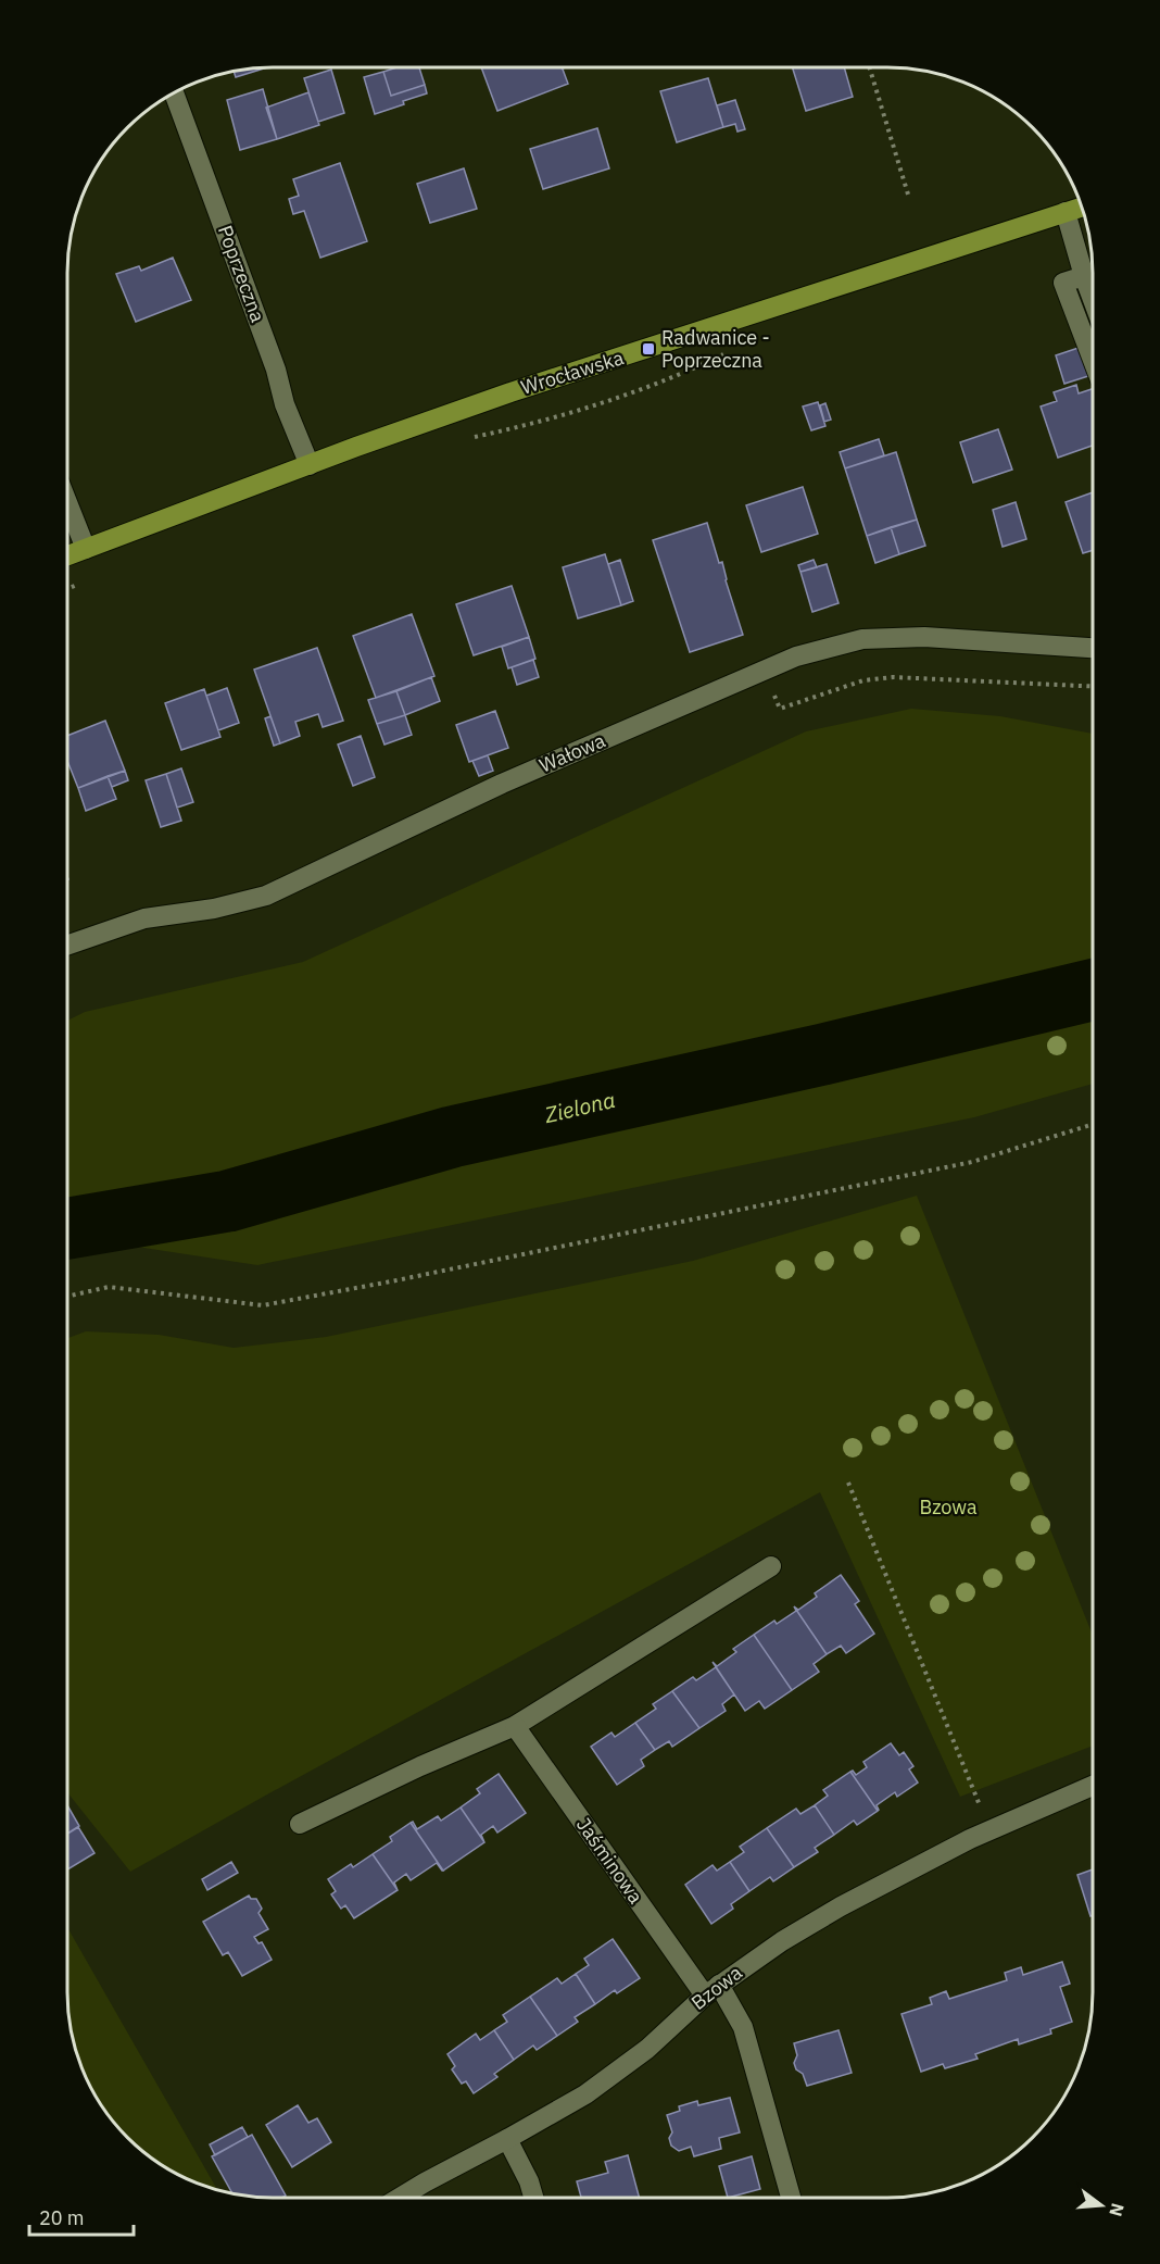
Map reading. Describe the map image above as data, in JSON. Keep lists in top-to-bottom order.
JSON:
{
  "streets": {
    "main road": ["Wrocławska"],
    "street": [
      "Poprzeczna",
      "Wałowa",
      "Jaśminowa",
      "Bzowa"
    ]
  },
  "crossings": [
    ["Poprzeczna", "Wrocławska"],
    ["Jaśminowa", "Bzowa"]
  ],
  "water": ["Zielona"],
  "parks": ["Bzowa"],
  "places": {
    "transit": ["Radwanice - Poprzeczna"]
  },
  "scale_bar": "20 m",
  "north": "right"
}
